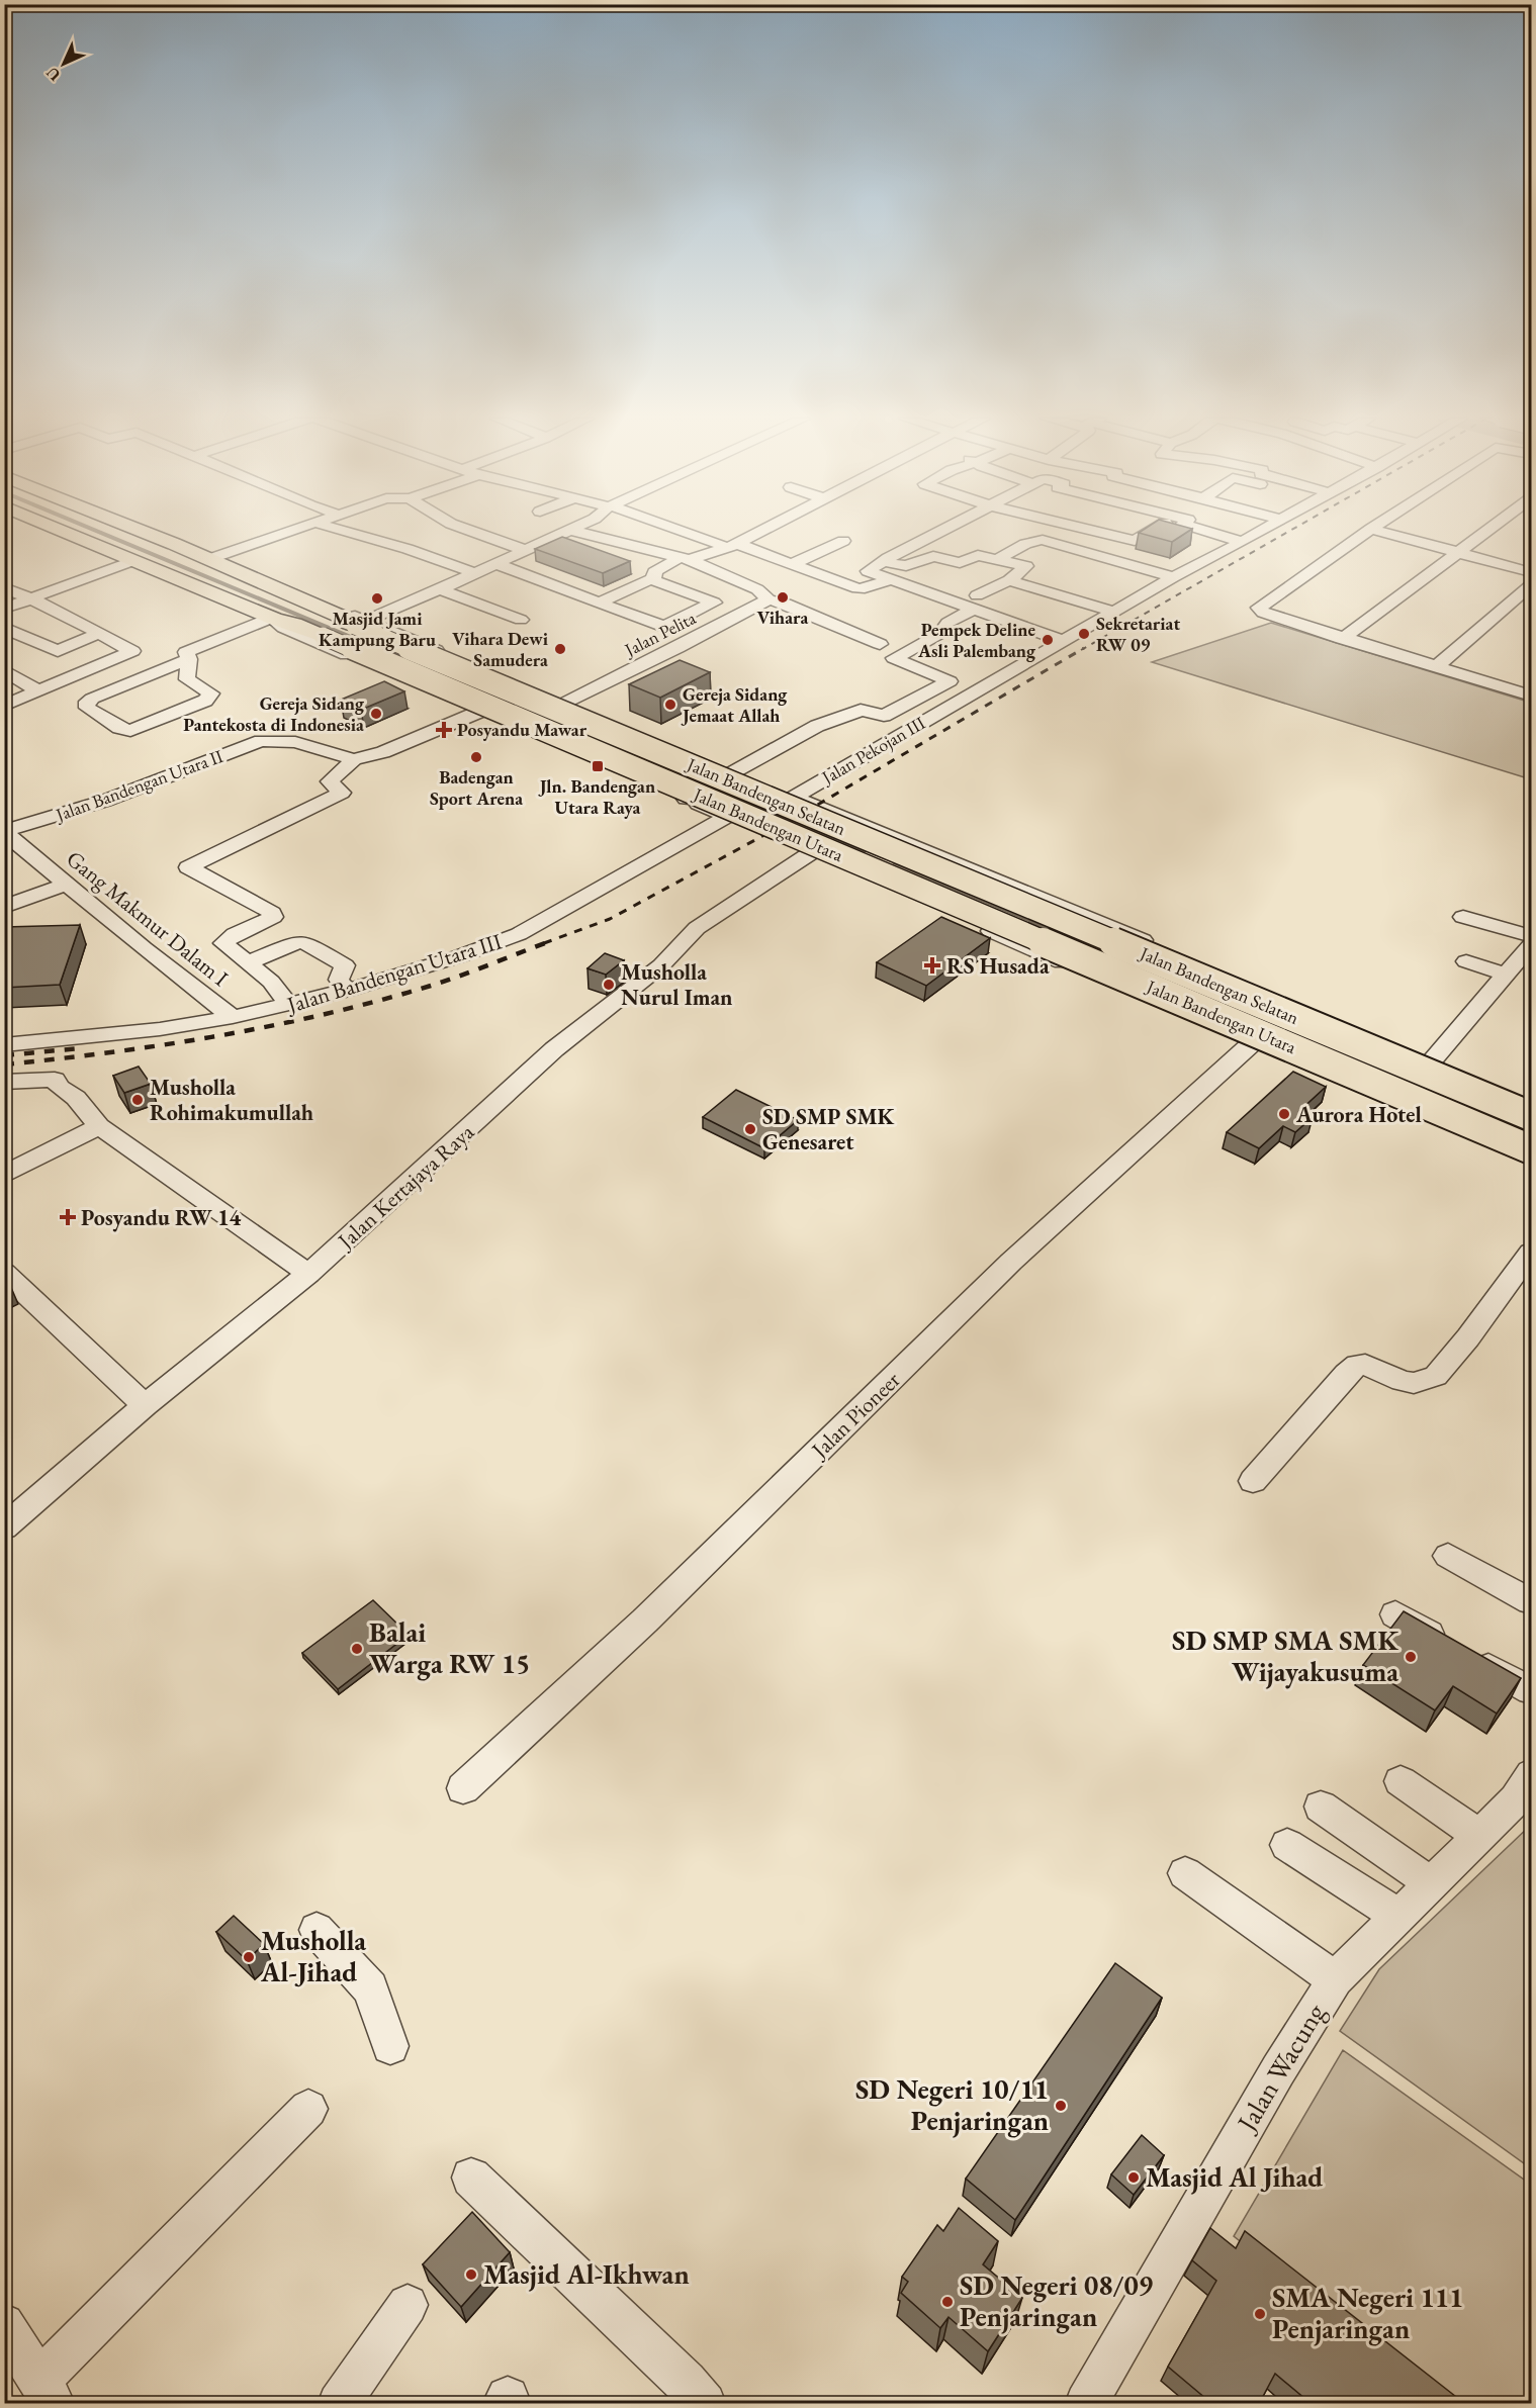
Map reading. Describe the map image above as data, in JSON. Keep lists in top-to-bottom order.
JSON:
{
  "streets": {
    "main road": ["Jalan Bandengan Selatan", "Jalan Bandengan Utara"],
    "street": [
      "Jalan Pelita",
      "Jalan Pekojan III",
      "Jalan Bandengan Utara II",
      "Gang Makmur Dalam I",
      "Jalan Bandengan Utara III",
      "Jalan Kertajaya Raya",
      "Jalan Pioneer",
      "Jalan Wacung"
    ]
  },
  "crossings": [
    ["Jalan Pekojan III", "Jalan Bandengan Selatan"],
    ["Jalan Bandengan Utara II", "Gang Makmur Dalam I"],
    ["Jalan Bandengan Selatan", "Jalan Kertajaya Raya"],
    ["Jalan Bandengan Utara", "Jalan Kertajaya Raya"],
    ["Jalan Bandengan Utara", "Jalan Pioneer"],
    ["Gang Makmur Dalam I", "Jalan Bandengan Utara III"]
  ],
  "places": {
    "other": [
      "Vihara",
      "Masjid Jami Kampung Baru",
      "Sekretariat RW 09",
      "Pempek Deline Asli Palembang",
      "Vihara Dewi Samudera",
      "Gereja Sidang Jemaat Allah",
      "Gereja Sidang Pantekosta di Indonesia",
      "Badengan Sport Arena",
      "Musholla Nurul Iman",
      "Musholla Rohimakumullah",
      "Aurora Hotel",
      "SD SMP SMK Genesaret",
      "Balai Warga RW 15",
      "SD SMP SMA SMK Wijayakusuma",
      "Musholla Al-Jihad",
      "SD Negeri 10/11 Penjaringan",
      "Masjid Al Jihad",
      "Masjid Al-Ikhwan",
      "SD Negeri 08/09 Penjaringan",
      "SMA Negeri 111 Penjaringan"
    ],
    "health": ["Posyandu Mawar", "RS Husada", "Posyandu RW 14"],
    "transit": ["Jln. Bandengan Utara Raya"]
  },
  "north": "bottom left"
}
